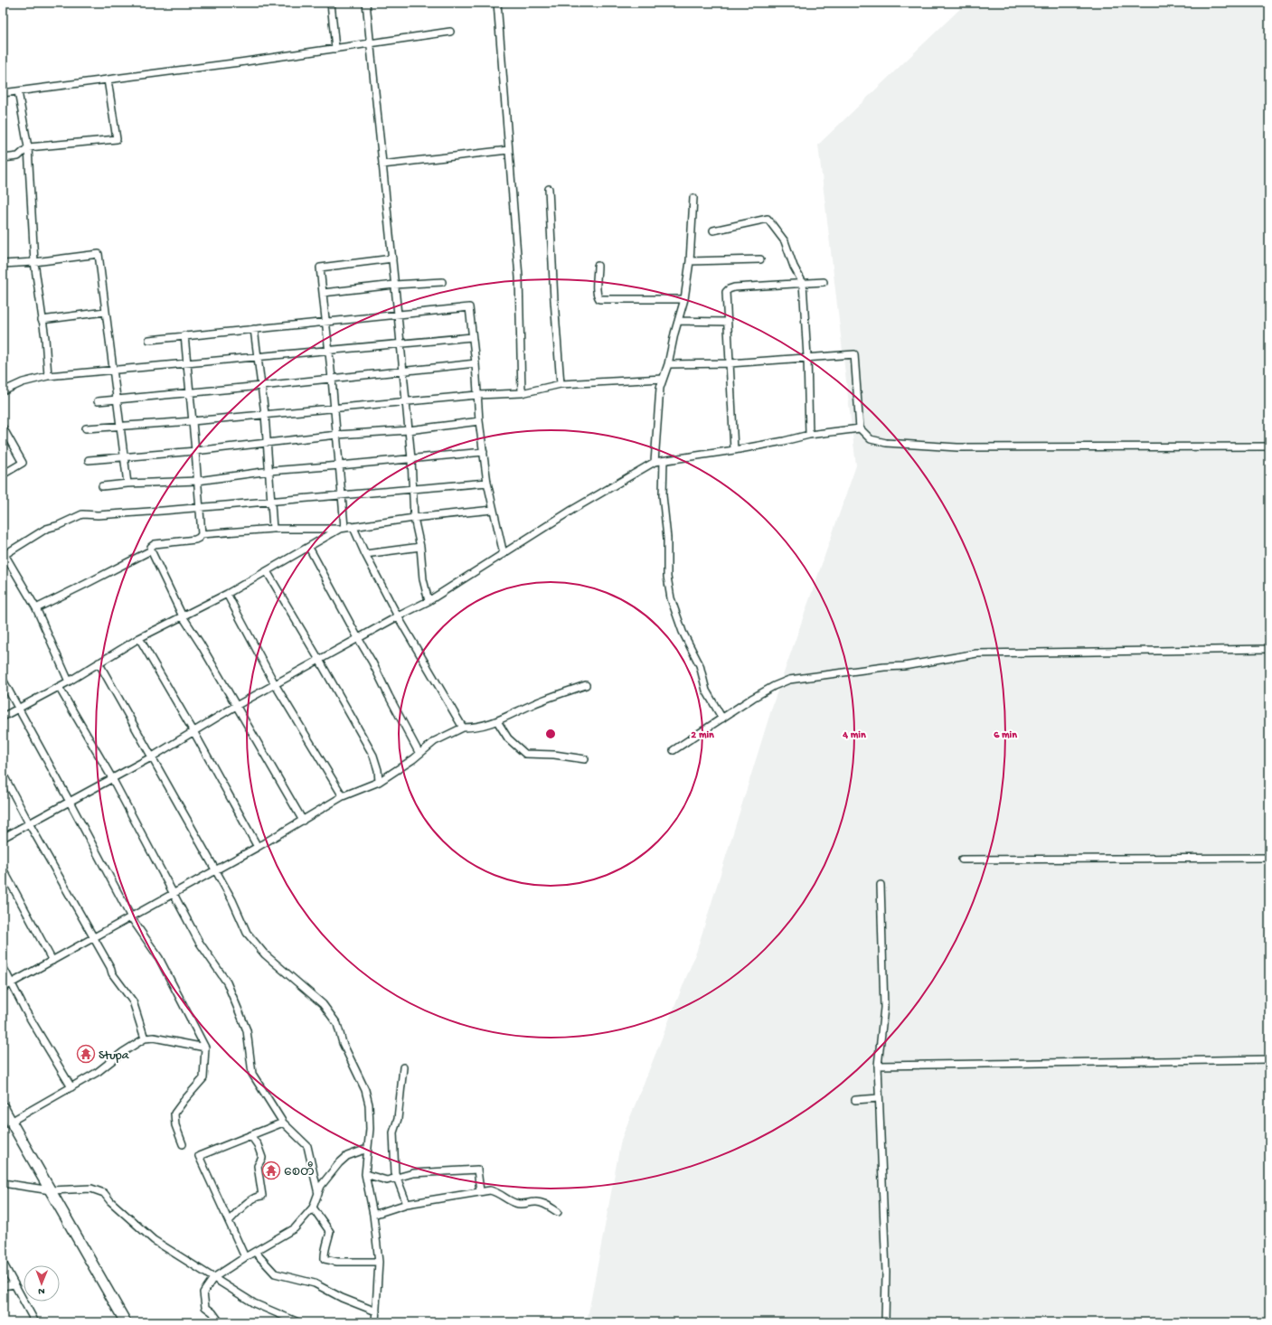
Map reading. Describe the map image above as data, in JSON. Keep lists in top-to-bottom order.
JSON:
{
  "places": {
    "temple": ["Stupa", "စေတီ"]
  },
  "north": "bottom",
  "rings": ["2 min", "4 min", "6 min"]
}
